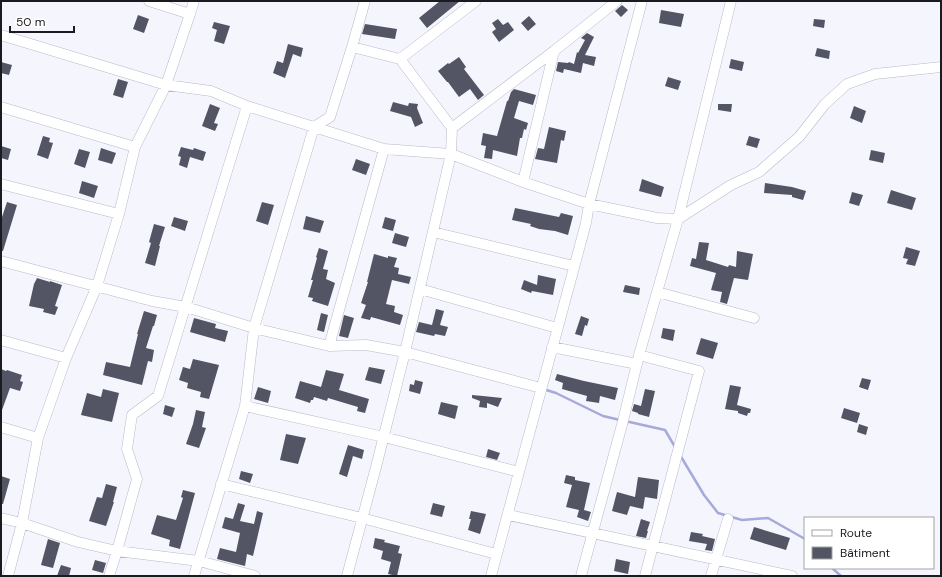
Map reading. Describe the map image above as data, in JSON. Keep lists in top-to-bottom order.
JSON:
{
  "legend": ["Route", "Bâtiment"],
  "scale_bar": "50 m"
}
